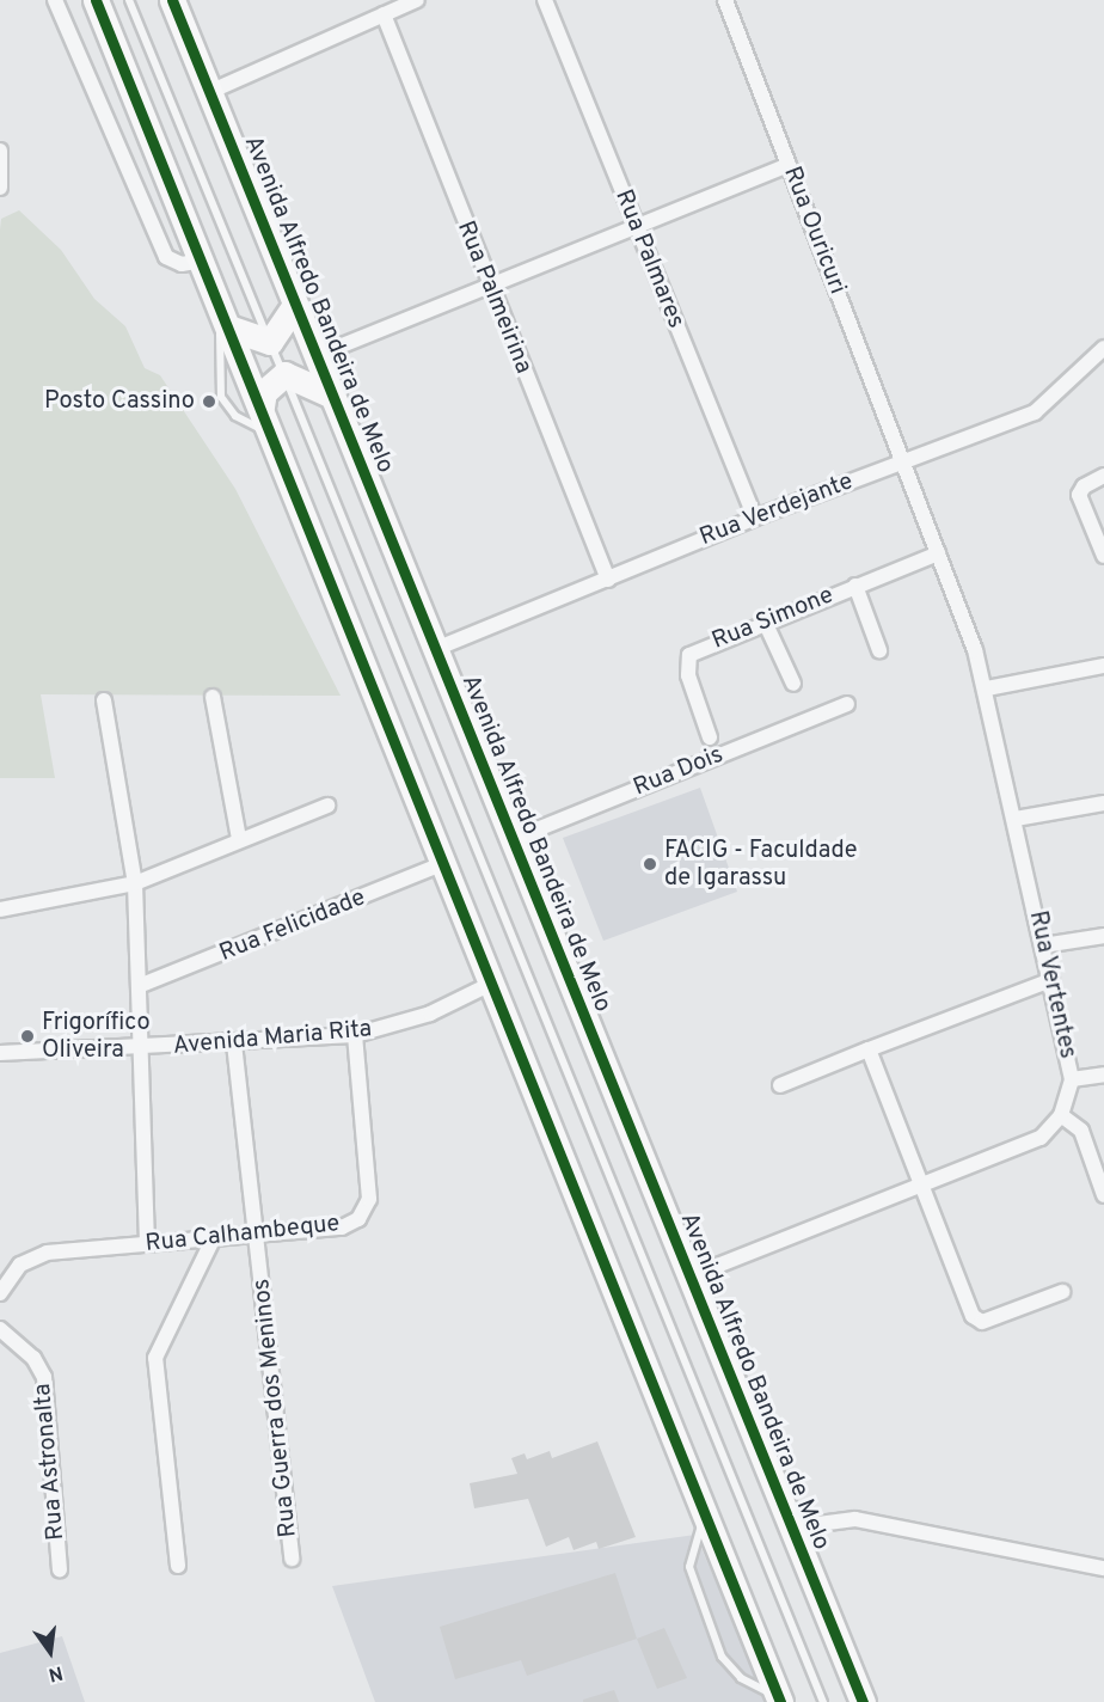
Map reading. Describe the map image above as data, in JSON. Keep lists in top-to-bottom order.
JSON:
{
  "streets": {
    "highway": ["Avenida Alfredo Bandeira de Melo"],
    "street": [
      "Rua Ouricuri",
      "Rua Palmares",
      "Rua Palmeirina",
      "Rua Verdejante",
      "Rua Simone",
      "Rua Dois",
      "Rua Felicidade",
      "Rua Vertentes",
      "Avenida Maria Rita",
      "Rua Calhambeque",
      "Rua Guerra dos Meninos",
      "Rua Astronalta"
    ]
  },
  "crossings": [
    ["Rua Ouricuri", "Rua Verdejante"],
    ["Rua Ouricuri", "Rua Vertentes"],
    ["Rua Palmares", "Rua Verdejante"],
    ["Rua Palmeirina", "Rua Verdejante"],
    ["Avenida Alfredo Bandeira de Melo", "Rua Verdejante"],
    ["Avenida Alfredo Bandeira de Melo", "Rua Dois"],
    ["Avenida Alfredo Bandeira de Melo", "Rua Vertentes"],
    ["Rua Verdejante", "Rua Vertentes"],
    ["Rua Simone", "Rua Vertentes"],
    ["Avenida Maria Rita", "Rua Calhambeque"],
    ["Avenida Maria Rita", "Rua Guerra dos Meninos"],
    ["Rua Calhambeque", "Rua Guerra dos Meninos"]
  ],
  "places": ["Posto Cassino", "FACIG - Faculdade de Igarassu", "Frigorífico Oliveira"],
  "north": "bottom"
}
